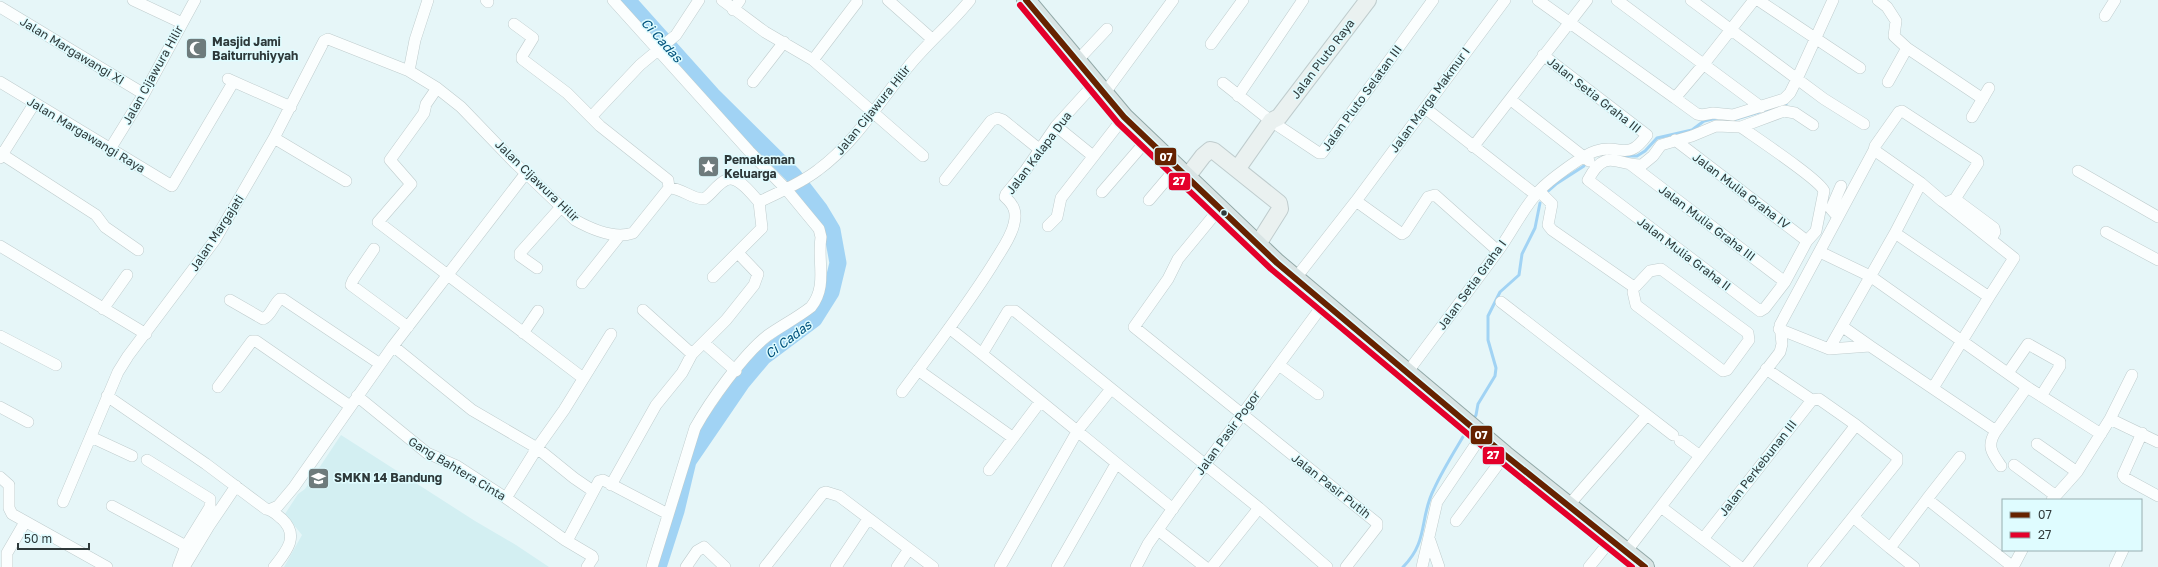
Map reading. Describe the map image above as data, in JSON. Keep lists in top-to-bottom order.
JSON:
{
  "streets": {
    "street": [
      "Jalan Margawangi XI",
      "Jalan Pluto Raya",
      "Jalan Cijawura Hilir",
      "Jalan Setia Graha III",
      "Jalan Pluto Selatan III",
      "Jalan Marga Makmur I",
      "Jalan Margawangi Raya",
      "Jalan Kalapa Dua",
      "Jalan Mulia Graha IV",
      "Jalan Mulia Graha III",
      "Jalan Margajati",
      "Jalan Mulia Graha II",
      "Jalan Setia Graha I",
      "Jalan Pasir Pogor",
      "Jalan Perkebunan III",
      "Gang Bahtera Cinta",
      "Jalan Pasir Putih"
    ]
  },
  "crossings": [
    ["Jalan Margawangi XI", "Jalan Cijawura Hilir"],
    ["Jalan Pluto Raya", "Jalan Pluto Selatan III"],
    ["Jalan Cijawura Hilir", "Jalan Margawangi Raya"],
    ["Jalan Cijawura Hilir", "Jalan Margajati"],
    ["Jalan Setia Graha III", "Jalan Setia Graha I"],
    ["Jalan Margawangi Raya", "Jalan Margajati"],
    ["Jalan Mulia Graha III", "Jalan Mulia Graha II"],
    ["Jalan Pasir Pogor", "Jalan Pasir Putih"]
  ],
  "water": ["Ci Cadas"],
  "places": {
    "mosque": ["Masjid Jami Baiturruhiyyah"],
    "place": ["Pemakaman Keluarga"],
    "school or university": ["SMKN 14 Bandung"]
  },
  "lines": ["transit line 07", "transit line 27"],
  "legend": ["07", "27"],
  "scale_bar": "50 m"
}
